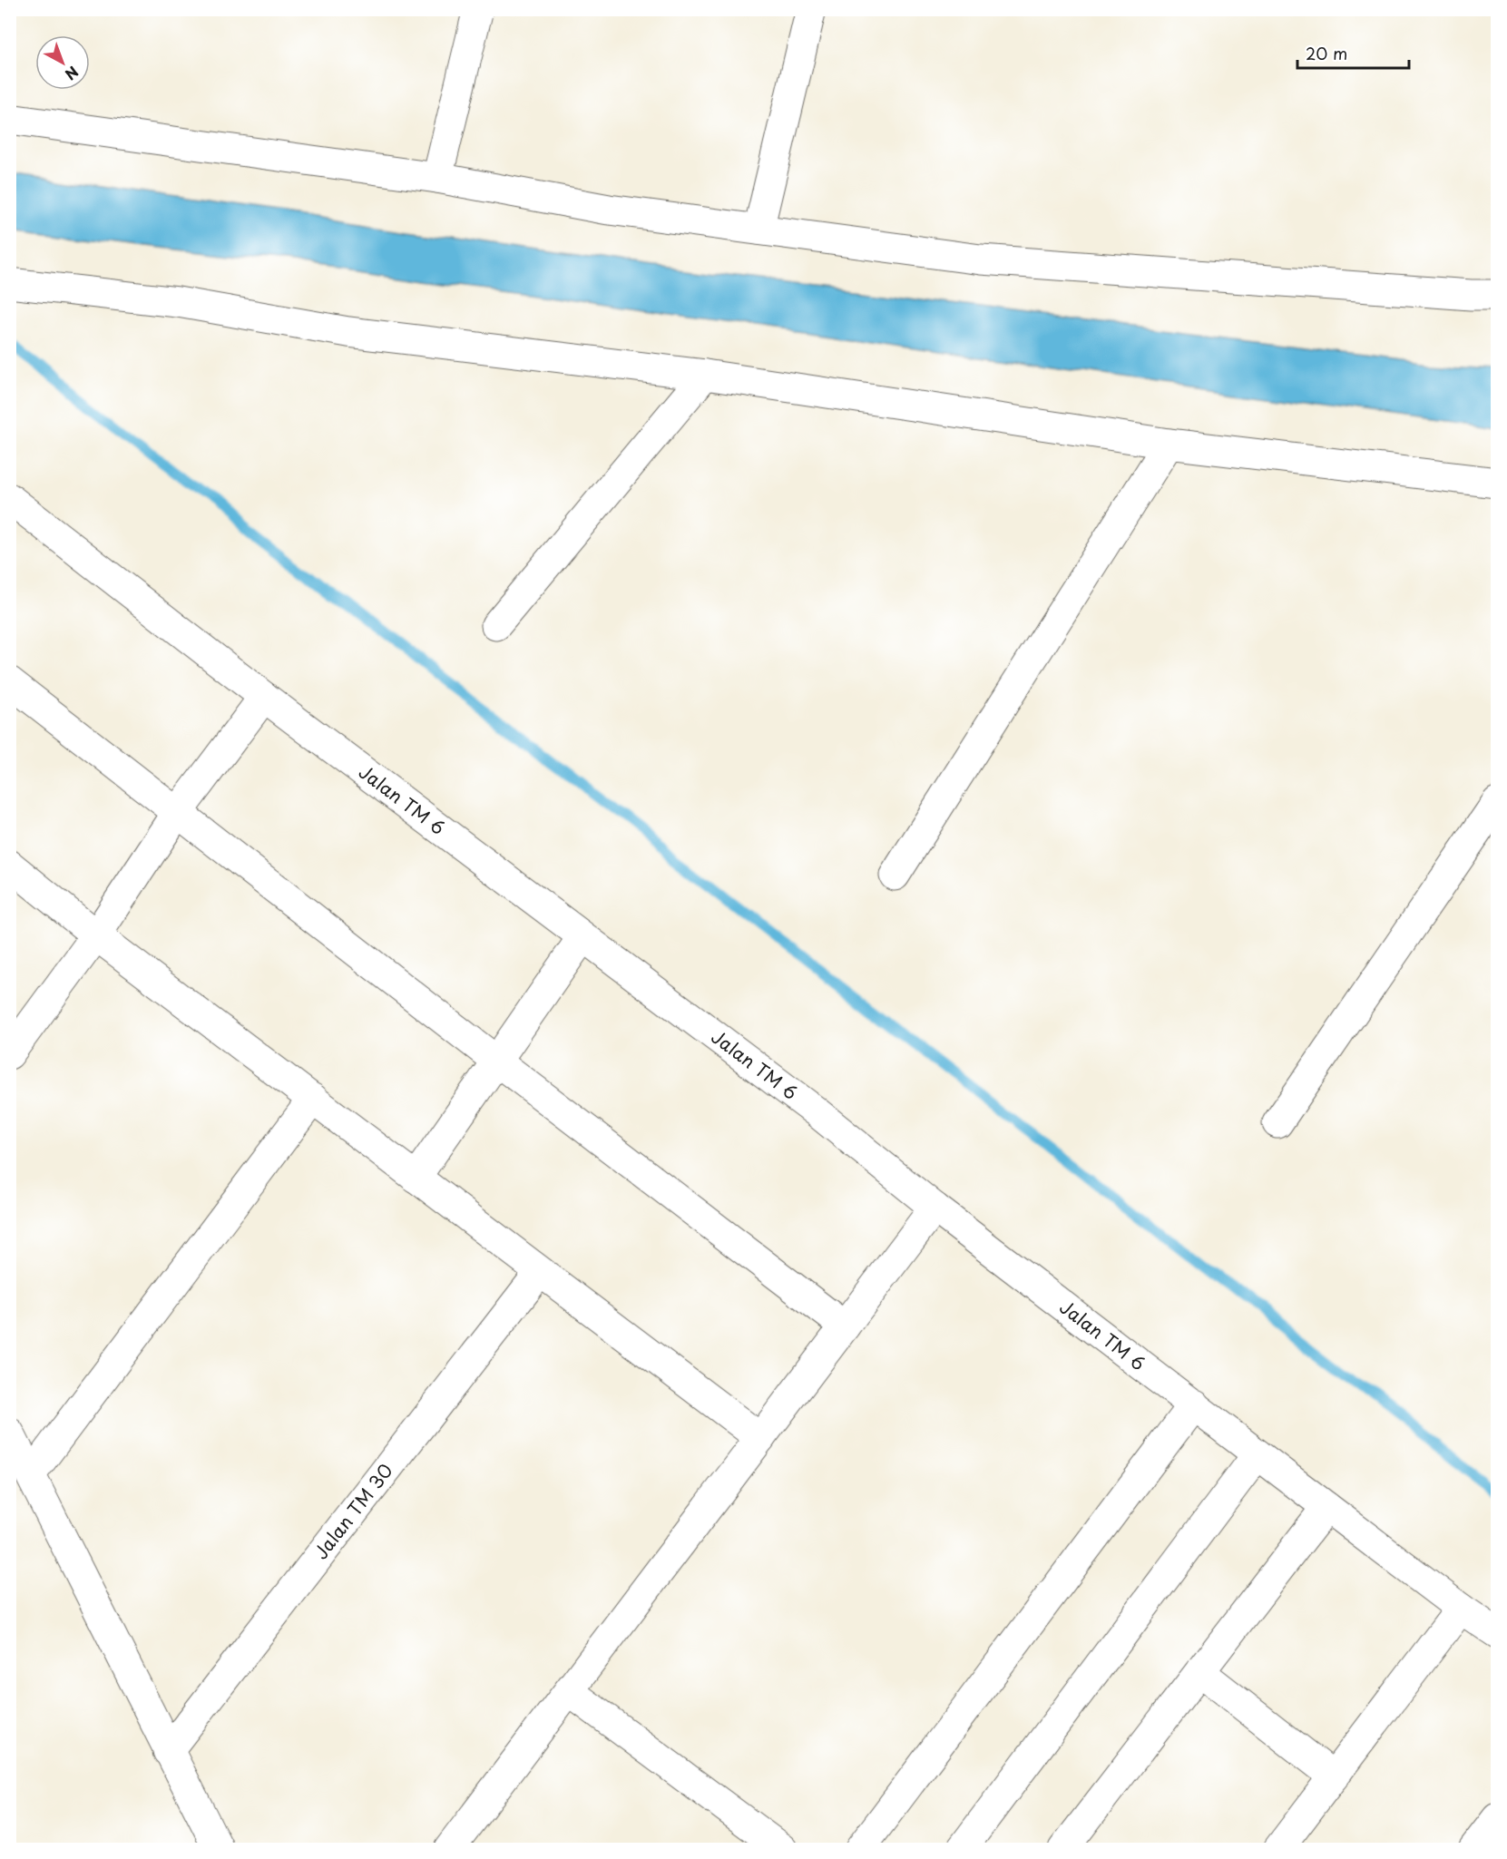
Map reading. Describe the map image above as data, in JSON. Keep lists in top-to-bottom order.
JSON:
{
  "streets": {
    "street": ["Jalan TM 6", "Jalan TM 30"]
  },
  "scale_bar": "20 m",
  "north": "bottom right"
}
